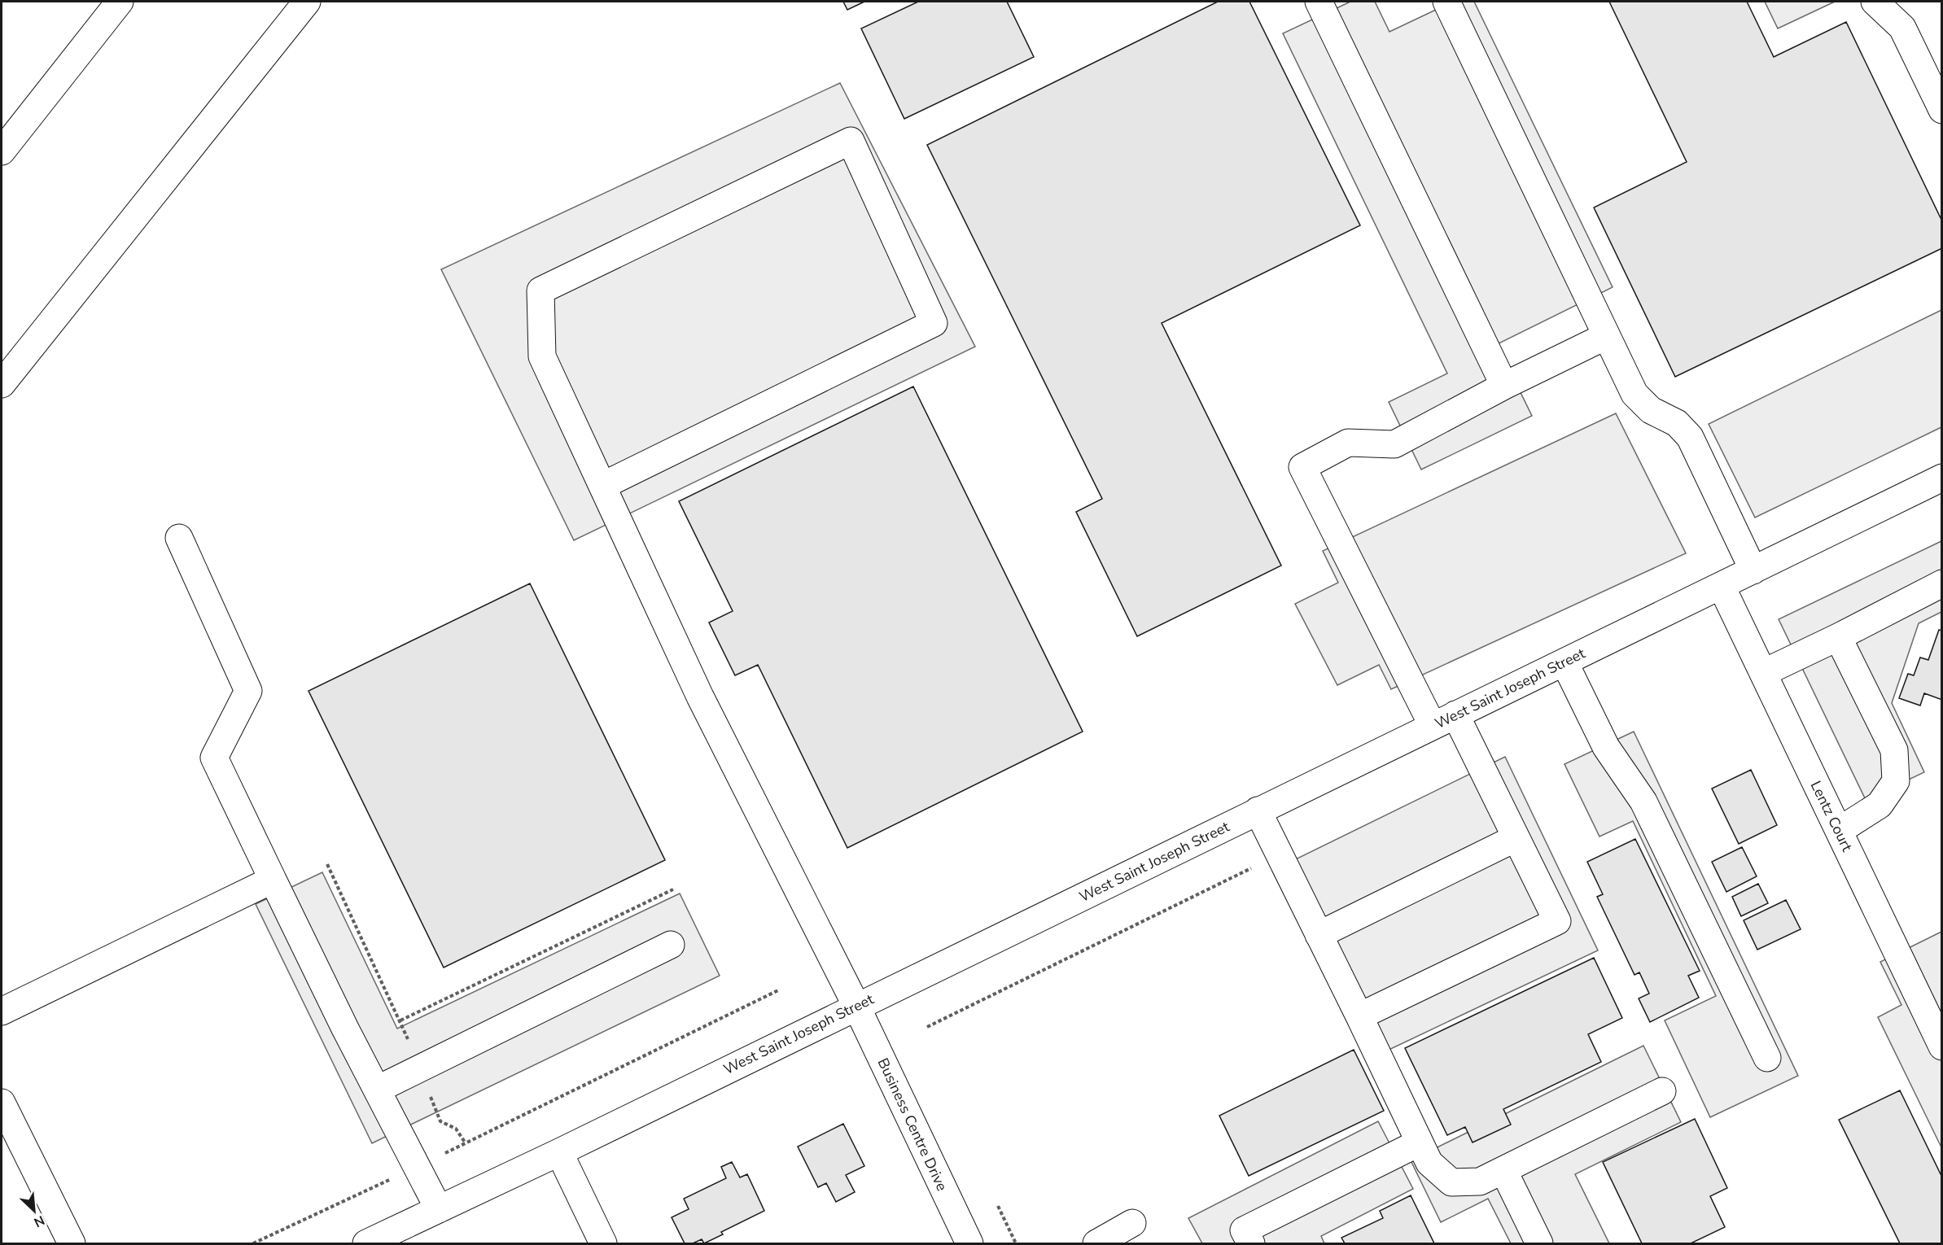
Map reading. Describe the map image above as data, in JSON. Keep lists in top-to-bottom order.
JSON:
{
  "streets": {
    "main road": ["West Saint Joseph Street", "Lentz Court", "Business Centre Drive"]
  },
  "crossings": [
    ["West Saint Joseph Street", "Lentz Court"],
    ["West Saint Joseph Street", "Business Centre Drive"]
  ],
  "north": "bottom right"
}
